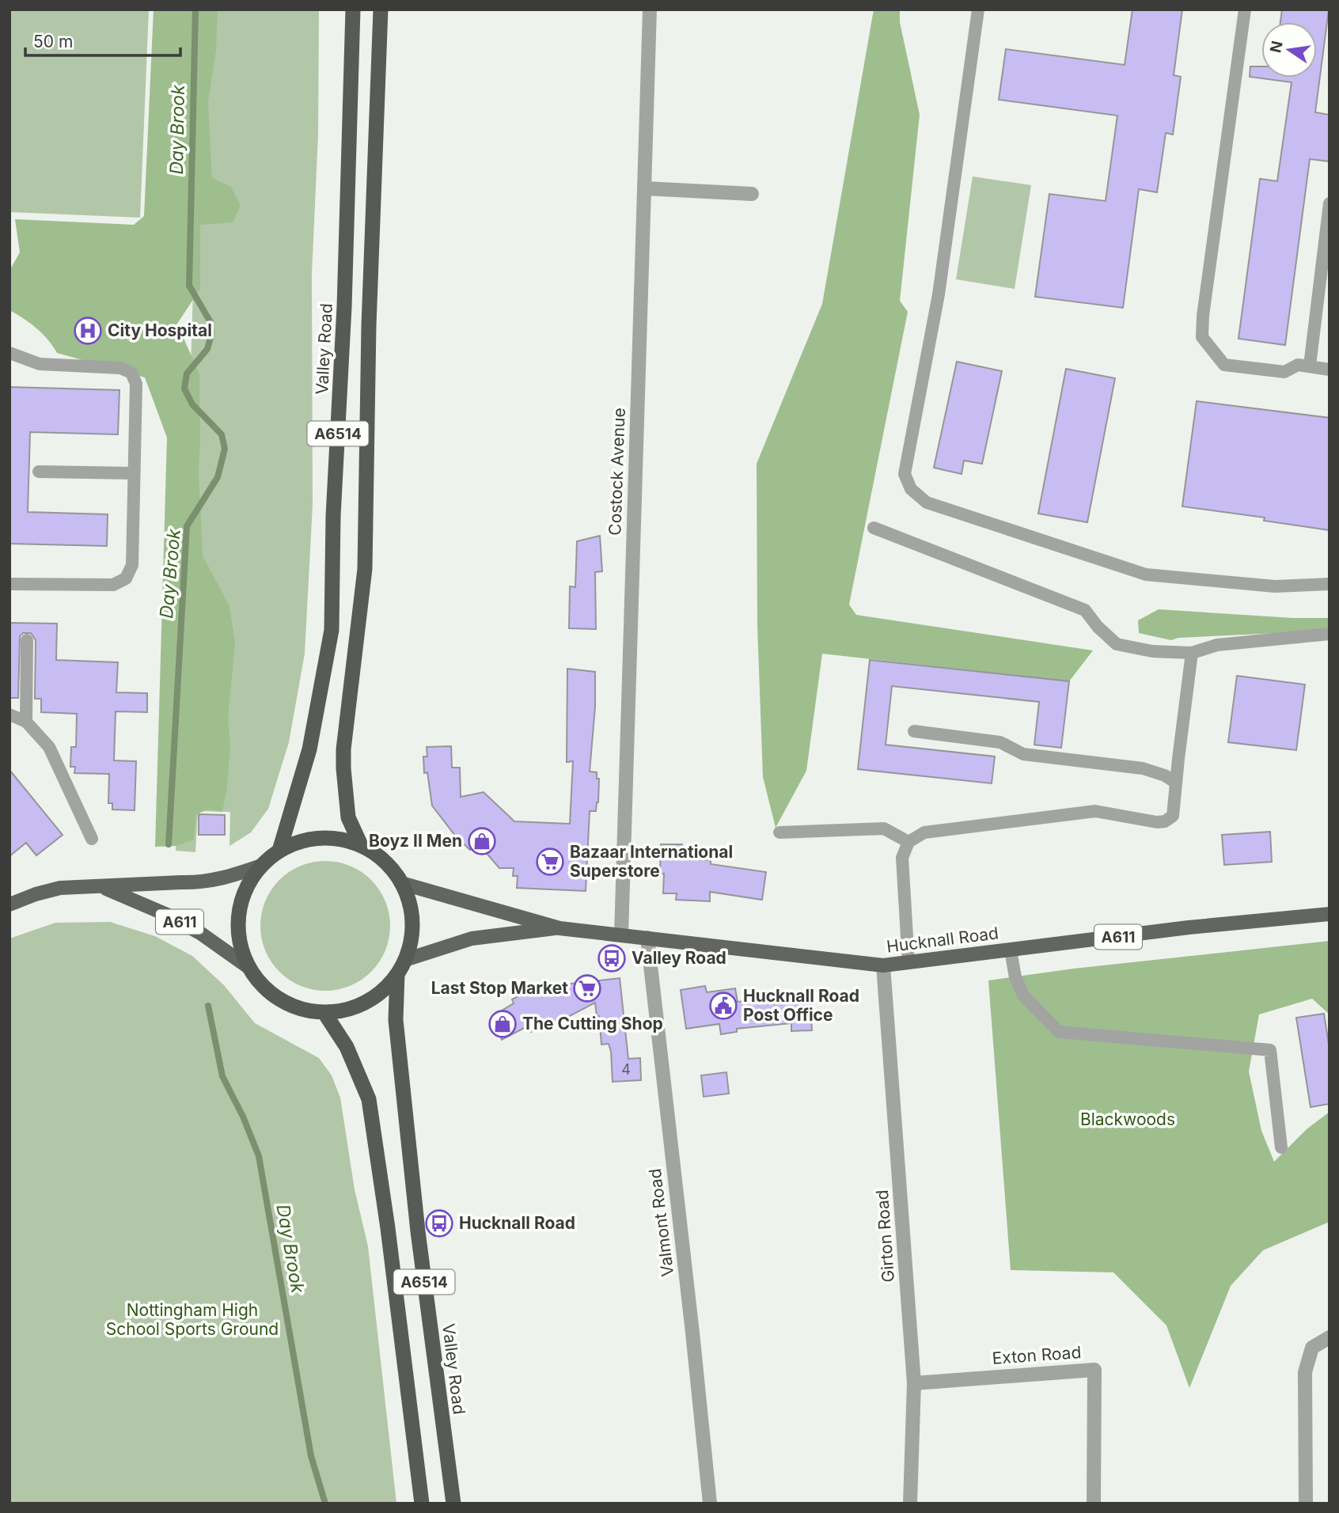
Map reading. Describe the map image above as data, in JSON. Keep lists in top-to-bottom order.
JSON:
{
  "streets": {
    "highway": ["Valley Road", "A6514"],
    "main road": ["A611", "Hucknall Road"],
    "street": [
      "Costock Avenue",
      "Valmont Road",
      "Girton Road",
      "Exton Road"
    ]
  },
  "crossings": [
    ["Valley Road", "A6514"],
    ["Valley Road", "A611"],
    ["Valley Road", "Hucknall Road"],
    ["A6514", "A611"],
    ["A6514", "Hucknall Road"],
    ["Costock Avenue", "Hucknall Road"],
    ["A611", "Hucknall Road"],
    ["Hucknall Road", "Valmont Road"],
    ["Hucknall Road", "Girton Road"],
    ["Girton Road", "Exton Road"]
  ],
  "water": ["Day Brook"],
  "parks": ["Blackwoods", "Nottingham High School Sports Ground"],
  "places": {
    "hospital": ["City Hospital"],
    "shop": ["Boyz II Men", "The Cutting Shop"],
    "supermarket": ["Bazaar International Superstore", "Last Stop Market"],
    "bus stop": ["Valley Road", "Hucknall Road"],
    "public building": ["Hucknall Road Post Office"]
  },
  "house_numbers": ["4"],
  "scale_bar": "50 m",
  "north": "left"
}
